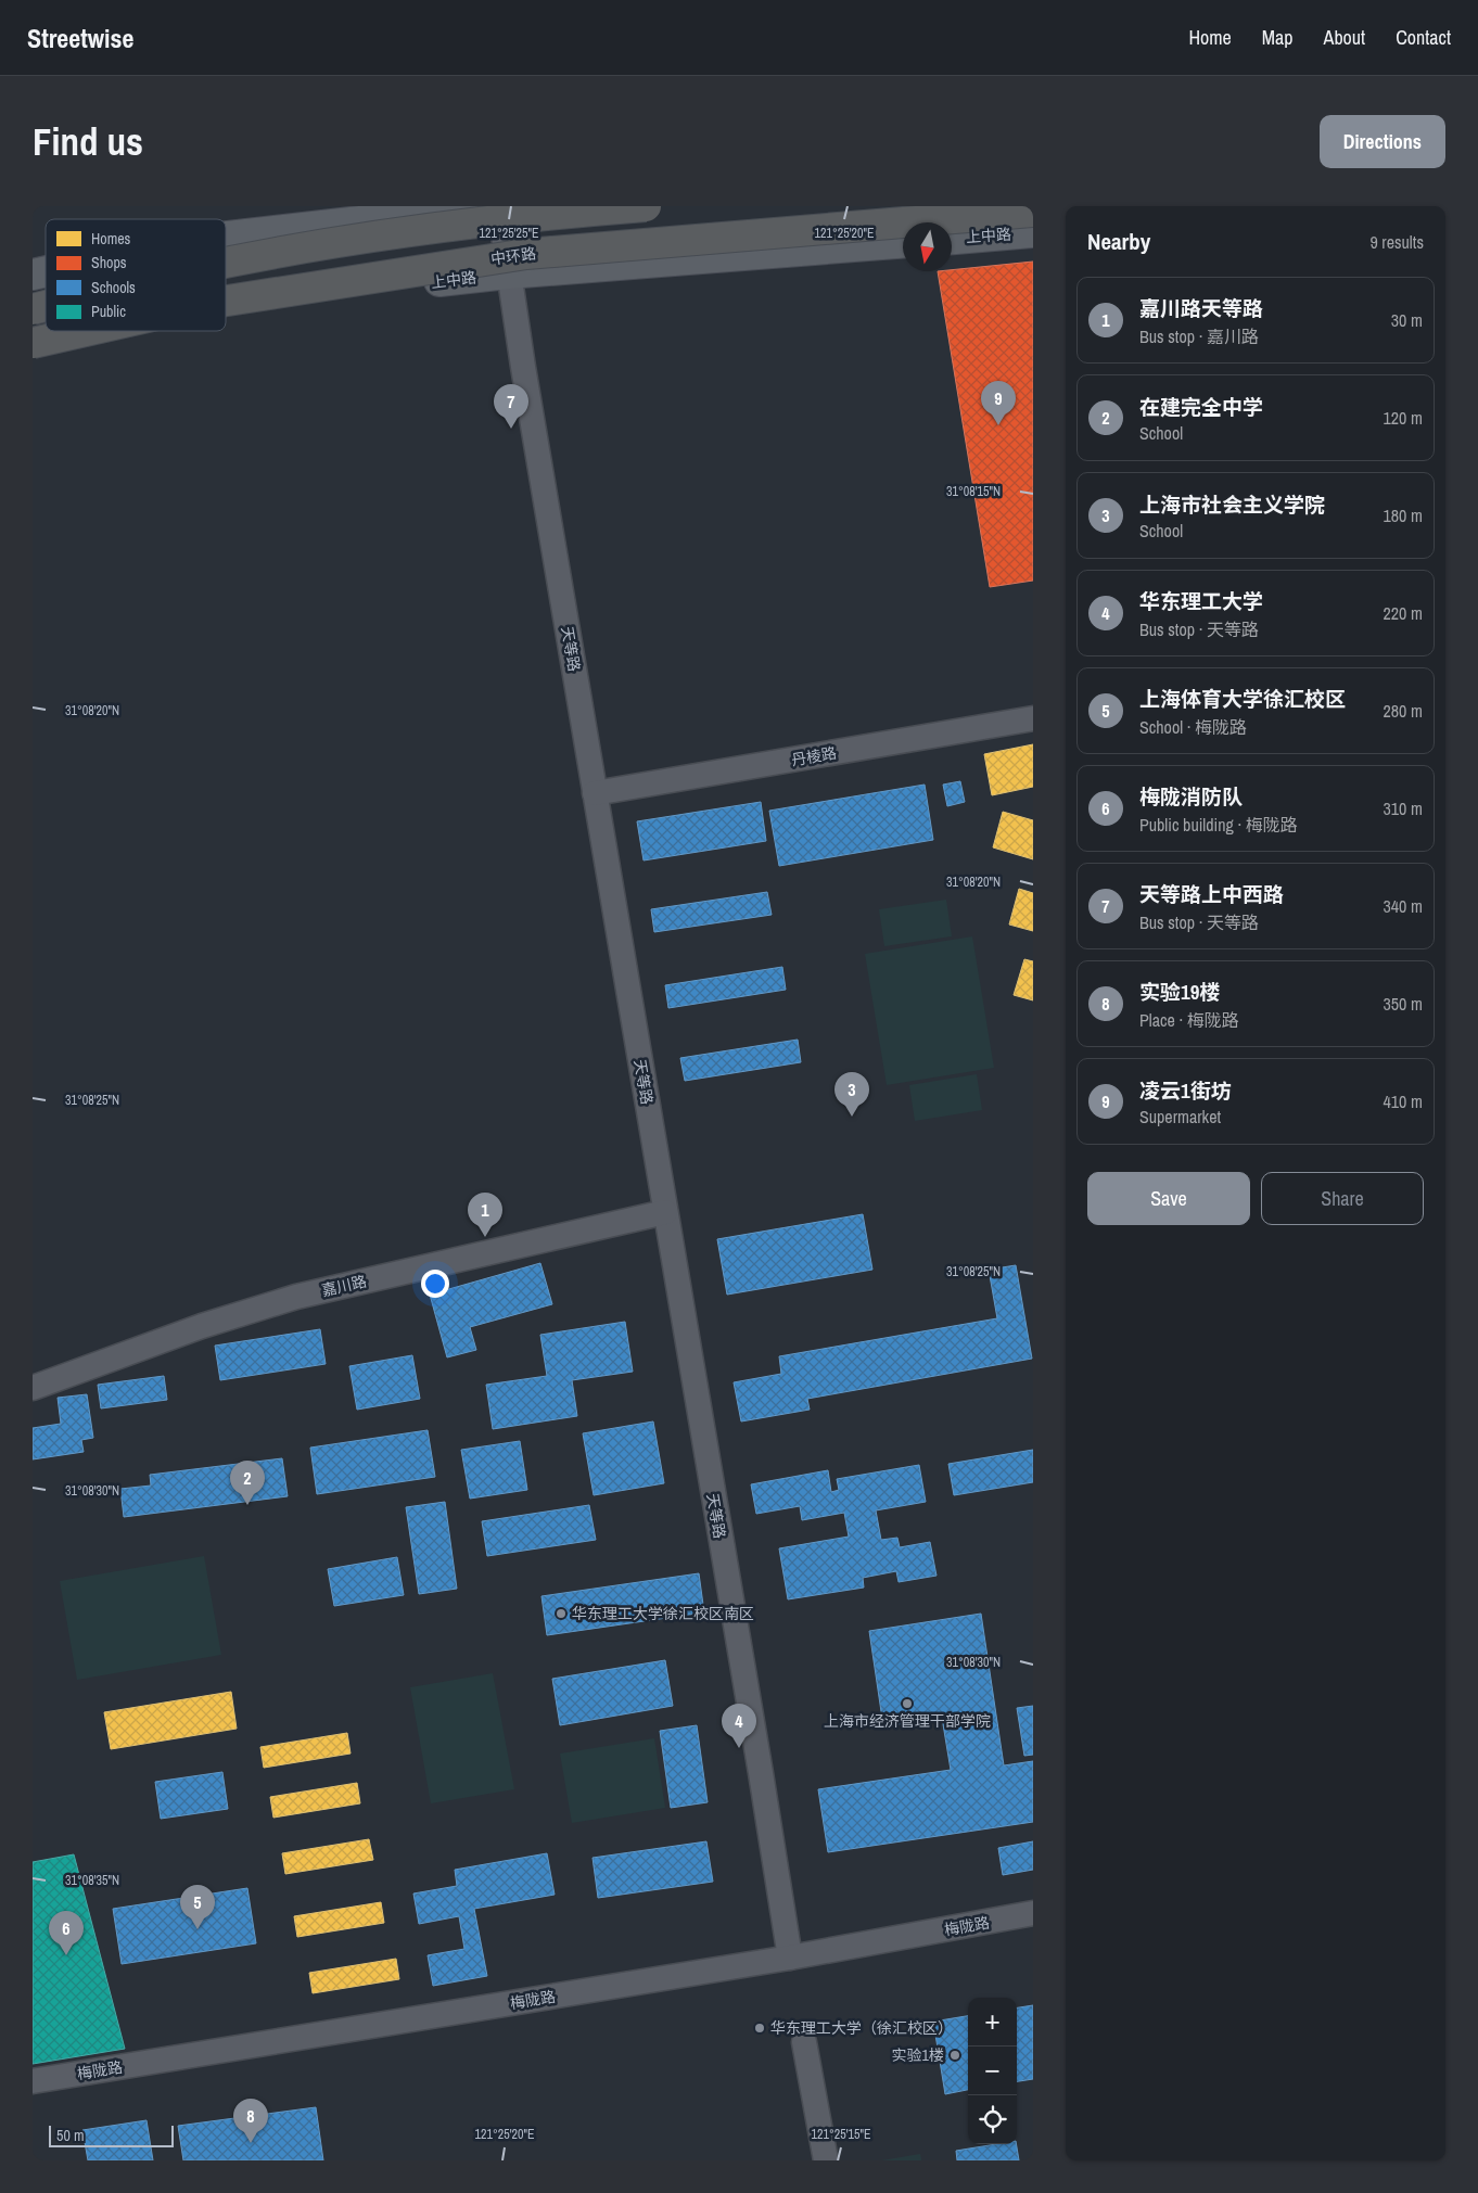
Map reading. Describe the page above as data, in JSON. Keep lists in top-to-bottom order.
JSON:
{
  "streets": {
    "highway": ["中环路"],
    "main road": ["上中路"],
    "street": [
      "天等路",
      "丹棱路",
      "嘉川路",
      "梅陇路"
    ]
  },
  "crossings": [
    ["上中路", "天等路"],
    ["天等路", "丹棱路"],
    ["天等路", "嘉川路"],
    ["天等路", "梅陇路"]
  ],
  "places": [
    "华东理工大学徐汇校区南区",
    "上海市经济管理干部学院",
    "华东理工大学（徐汇校区）",
    "实验1楼"
  ],
  "legend": [
    "Homes",
    "Shops",
    "Schools",
    "Public"
  ],
  "scale_bar": "50 m",
  "north": "bottom",
  "page": {
    "header": "Streetwise",
    "nav": [
      "Home",
      "Map",
      "About",
      "Contact"
    ],
    "buttons": [
      "Directions",
      ["Save", "Share"]
    ],
    "title": "Find us",
    "heading": ["Nearby", "9 results"],
    "list": [
      {
        "mark": "1",
        "name": "嘉川路天等路",
        "note": "Bus stop · 嘉川路",
        "value": "30 m"
      },
      {
        "mark": "2",
        "name": "在建完全中学",
        "note": "School",
        "value": "120 m"
      },
      {
        "mark": "3",
        "name": "上海市社会主义学院",
        "note": "School",
        "value": "180 m"
      },
      {
        "mark": "4",
        "name": "华东理工大学",
        "note": "Bus stop · 天等路",
        "value": "220 m"
      },
      {
        "mark": "5",
        "name": "上海体育大学徐汇校区",
        "note": "School · 梅陇路",
        "value": "280 m"
      },
      {
        "mark": "6",
        "name": "梅陇消防队",
        "note": "Public building · 梅陇路",
        "value": "310 m"
      },
      {
        "mark": "7",
        "name": "天等路上中西路",
        "note": "Bus stop · 天等路",
        "value": "340 m"
      },
      {
        "mark": "8",
        "name": "实验19楼",
        "note": "Place · 梅陇路",
        "value": "350 m"
      },
      {
        "mark": "9",
        "name": "凌云1街坊",
        "note": "Supermarket",
        "value": "410 m"
      }
    ],
    "pins": [
      "9",
      "7",
      "3",
      "1",
      "2",
      "4",
      "5",
      "6",
      "8"
    ],
    "map_buttons": ["+", "−"],
    "scale": "50 m"
  },
  "coordinates": [
    "121°25'25\"E",
    "121°25'20\"E",
    "31°08'15\"N",
    "31°08'20\"N",
    "31°08'25\"N",
    "31°08'30\"N",
    "31°08'35\"N",
    "121°25'15\"E"
  ]
}
